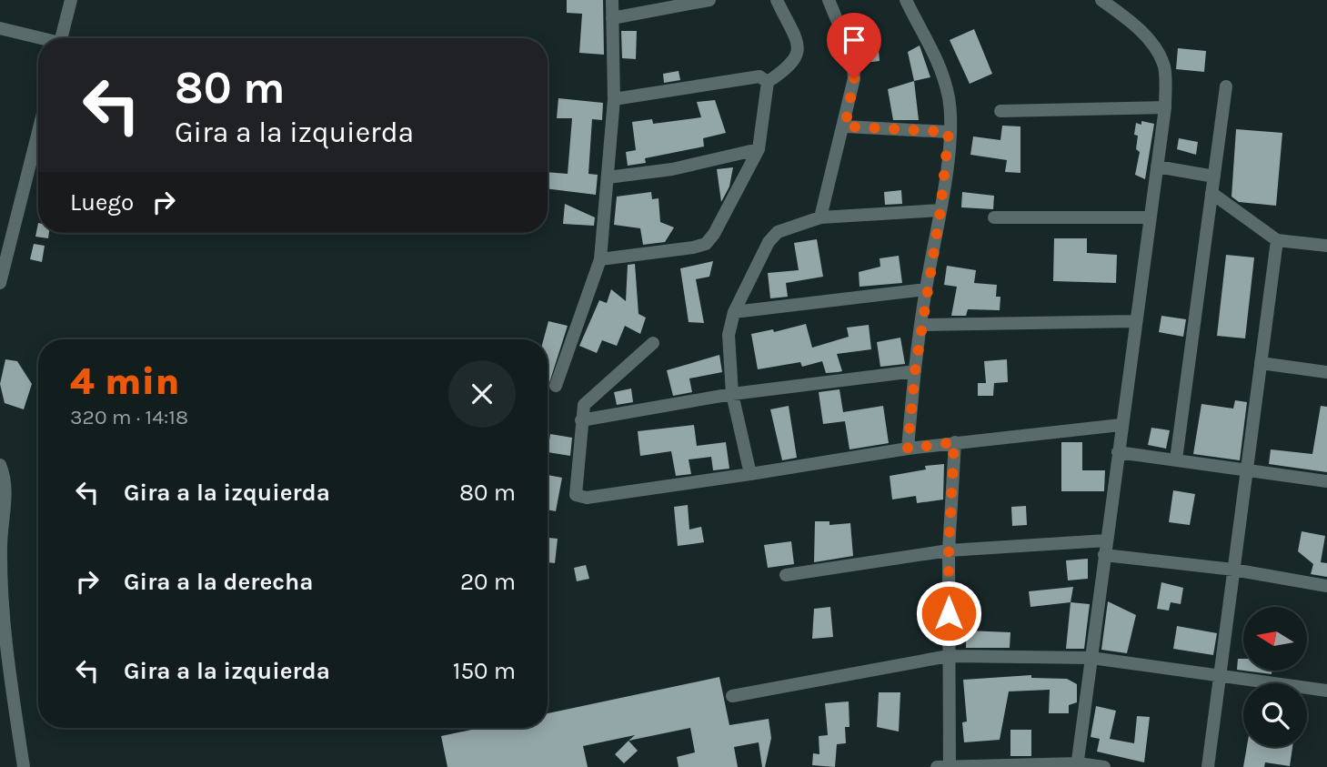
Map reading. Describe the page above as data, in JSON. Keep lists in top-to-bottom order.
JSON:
{
  "north": "left",
  "page": {
    "turn": ["80 m", "Gira a la izquierda"],
    "then": "Luego",
    "heading": ["4 min", "320 m · 14:18"],
    "list": [
      {
        "name": "Gira a la izquierda",
        "value": "80 m"
      },
      {
        "name": "Gira a la derecha",
        "value": "20 m"
      },
      {
        "name": "Gira a la izquierda",
        "value": "150 m"
      }
    ]
  }
}
